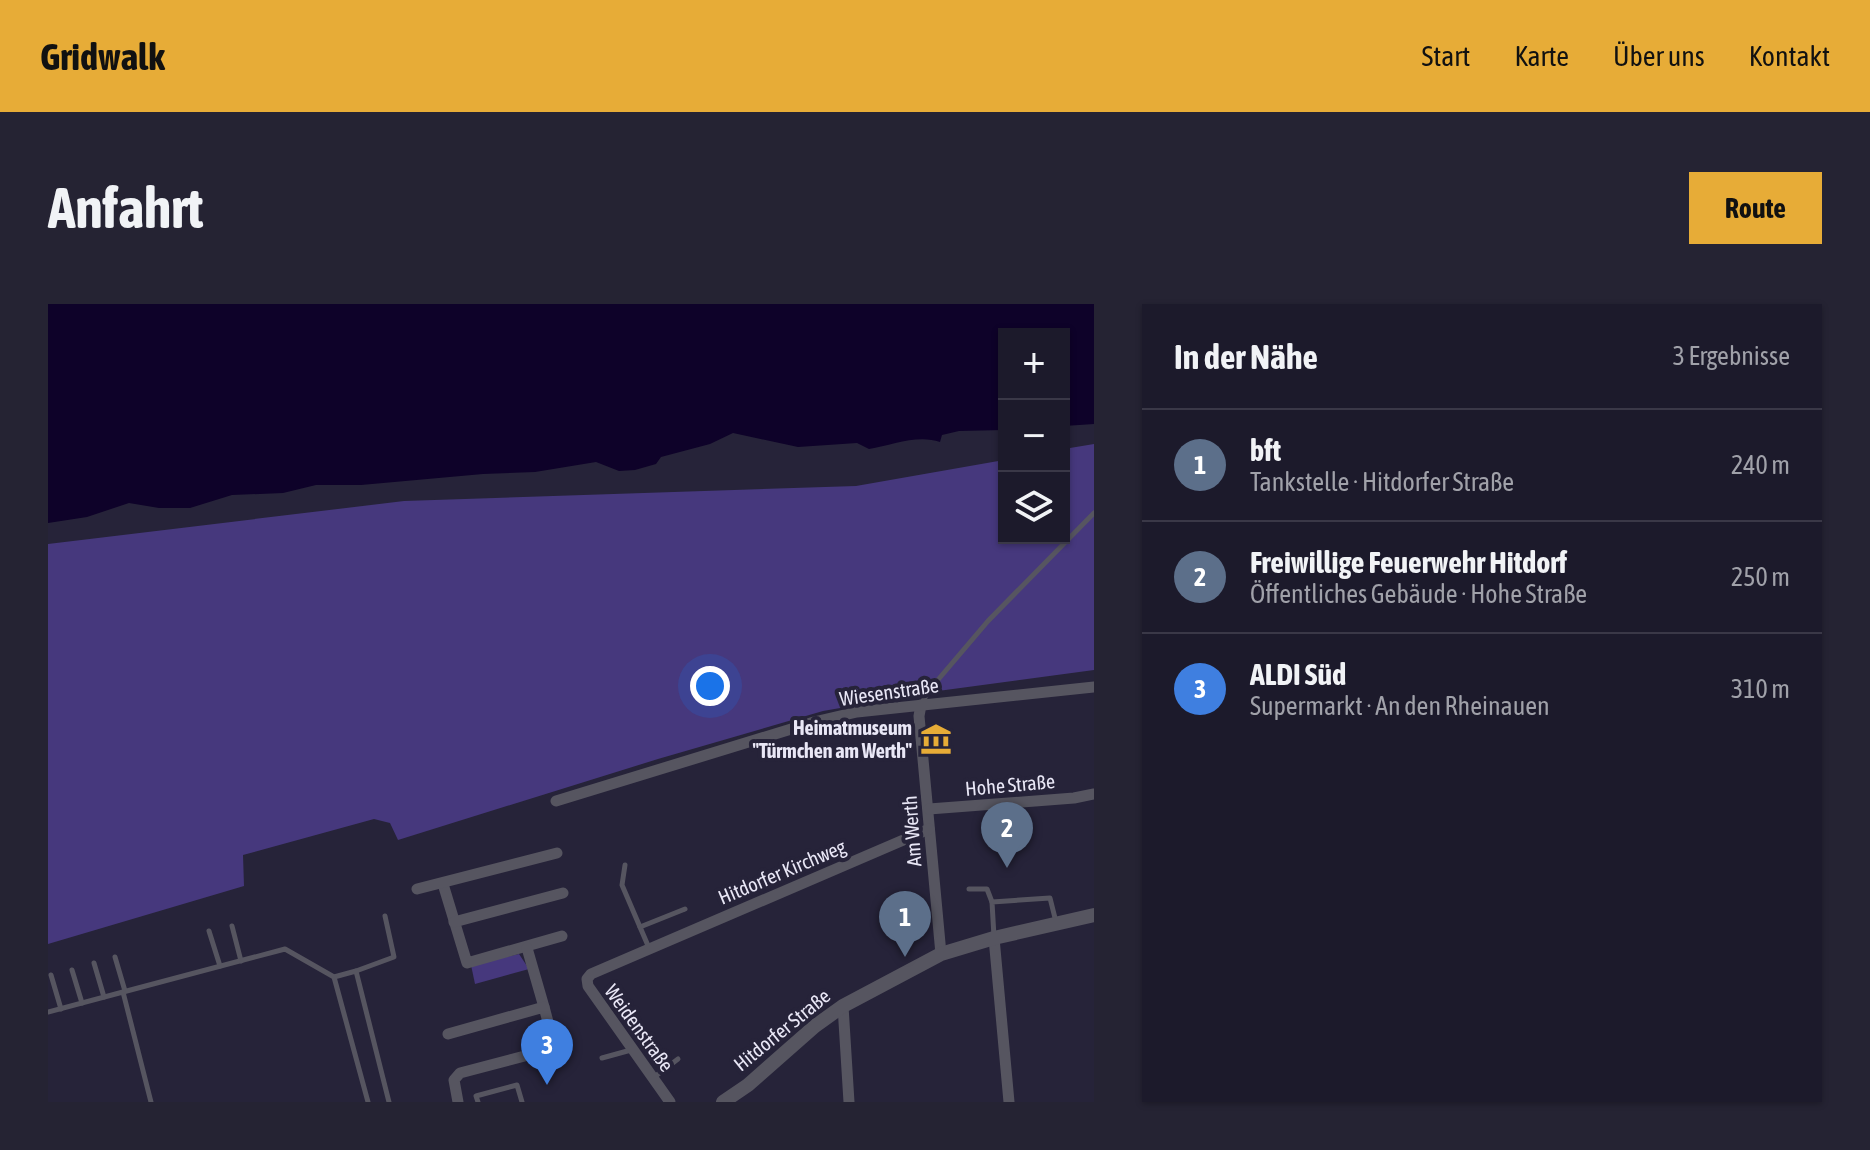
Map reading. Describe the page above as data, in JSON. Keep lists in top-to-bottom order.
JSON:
{
  "streets": {
    "street": [
      "Wiesenstraße",
      "Hohe Straße",
      "Am Werth",
      "Hitdorfer Kirchweg",
      "Weidenstraße",
      "Hitdorfer Straße"
    ]
  },
  "crossings": [
    ["Wiesenstraße", "Am Werth"],
    ["Hohe Straße", "Am Werth"],
    ["Am Werth", "Hitdorfer Kirchweg"],
    ["Am Werth", "Hitdorfer Straße"],
    ["Hitdorfer Kirchweg", "Weidenstraße"]
  ],
  "places": {
    "museum": ["Heimatmuseum \"Türmchen am Werth\""]
  },
  "page": {
    "header": "Gridwalk",
    "nav": [
      "Start",
      "Karte",
      "Über uns",
      "Kontakt"
    ],
    "buttons": "Route",
    "title": "Anfahrt",
    "heading": ["In der Nähe", "3 Ergebnisse"],
    "map_buttons": ["+", "−"],
    "list": [
      {
        "mark": "1",
        "name": "bft",
        "note": "Tankstelle · Hitdorfer Straße",
        "value": "240 m"
      },
      {
        "mark": "2",
        "name": "Freiwillige Feuerwehr Hitdorf",
        "note": "Öffentliches Gebäude · Hohe Straße",
        "value": "250 m"
      },
      {
        "mark": "3",
        "name": "ALDI Süd",
        "note": "Supermarkt · An den Rheinauen",
        "value": "310 m"
      }
    ],
    "pins": ["2", "1", "3"]
  }
}
